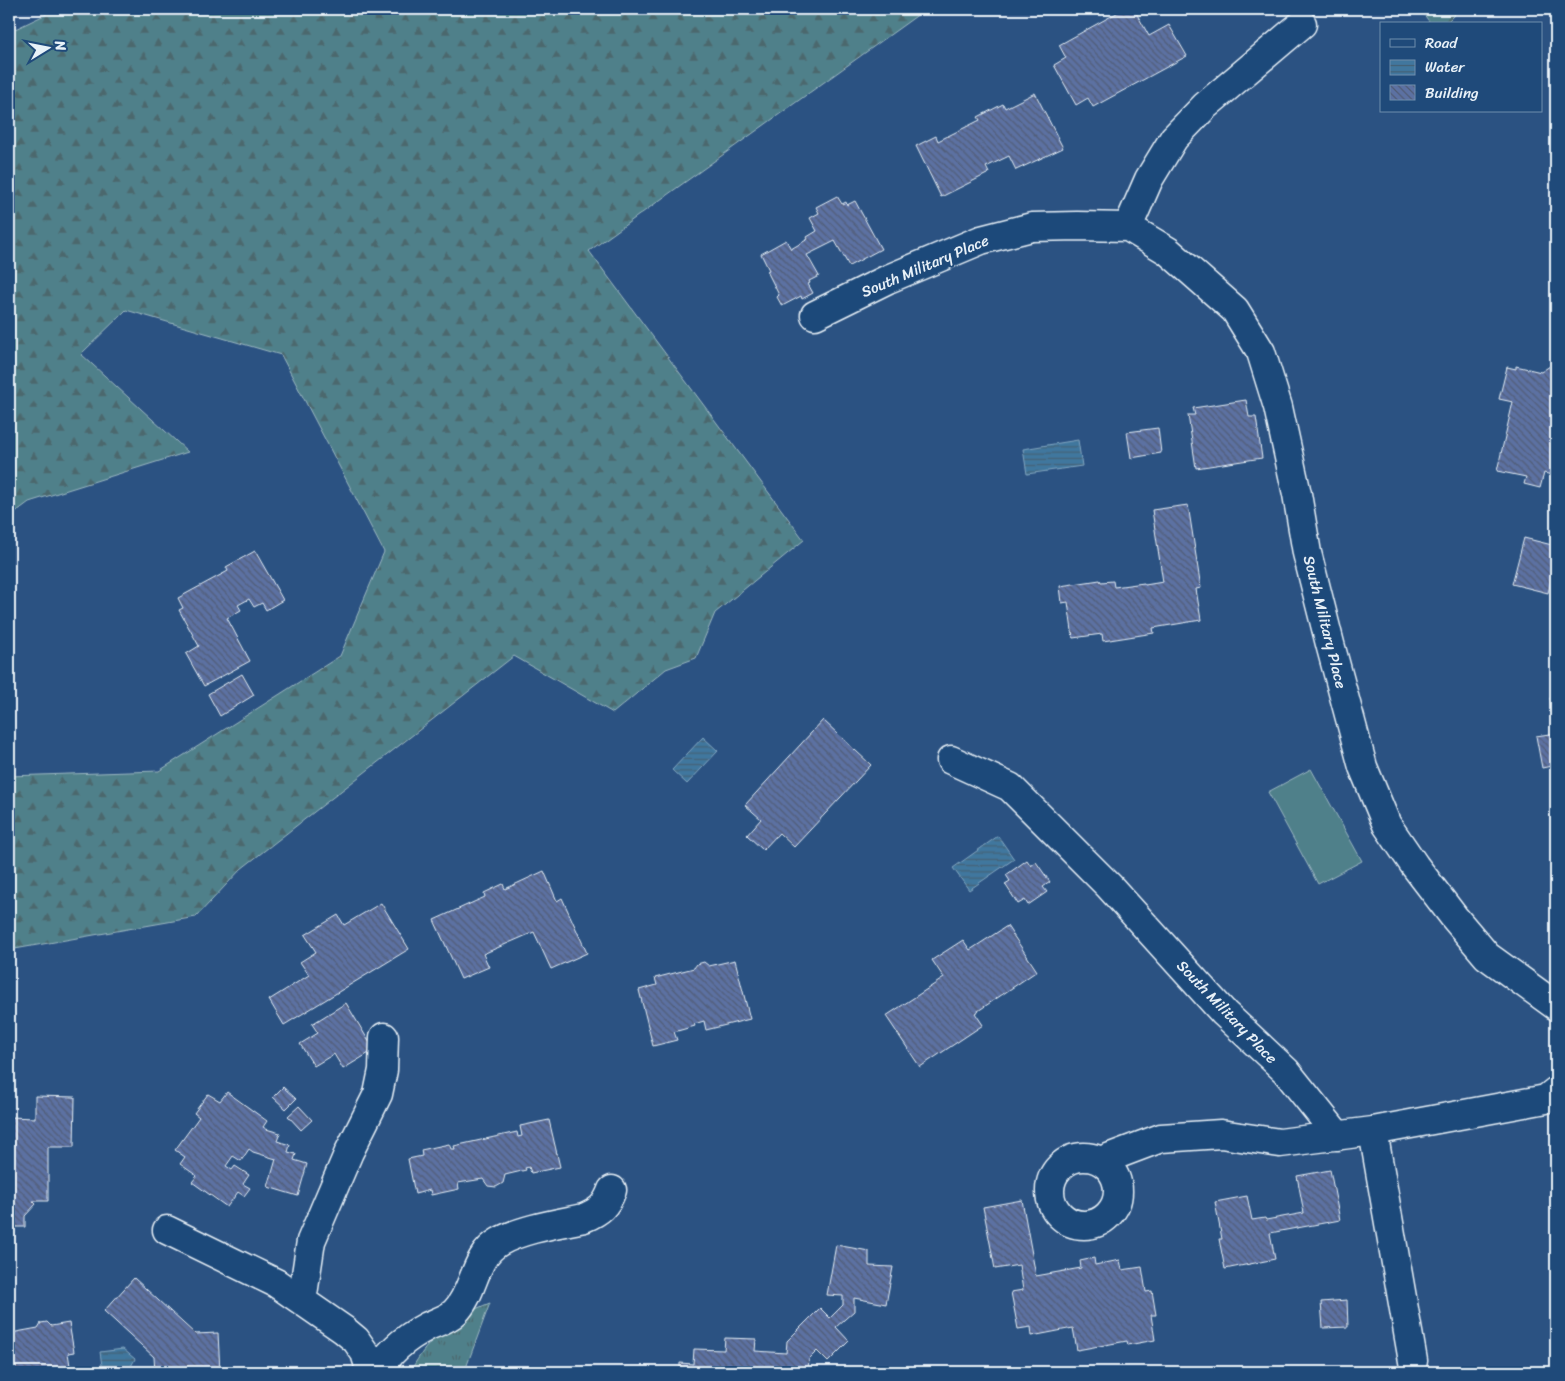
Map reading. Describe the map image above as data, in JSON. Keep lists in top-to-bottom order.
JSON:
{
  "streets": {
    "street": ["South Military Place"]
  },
  "legend": ["Road", "Water", "Building"],
  "north": "right"
}
